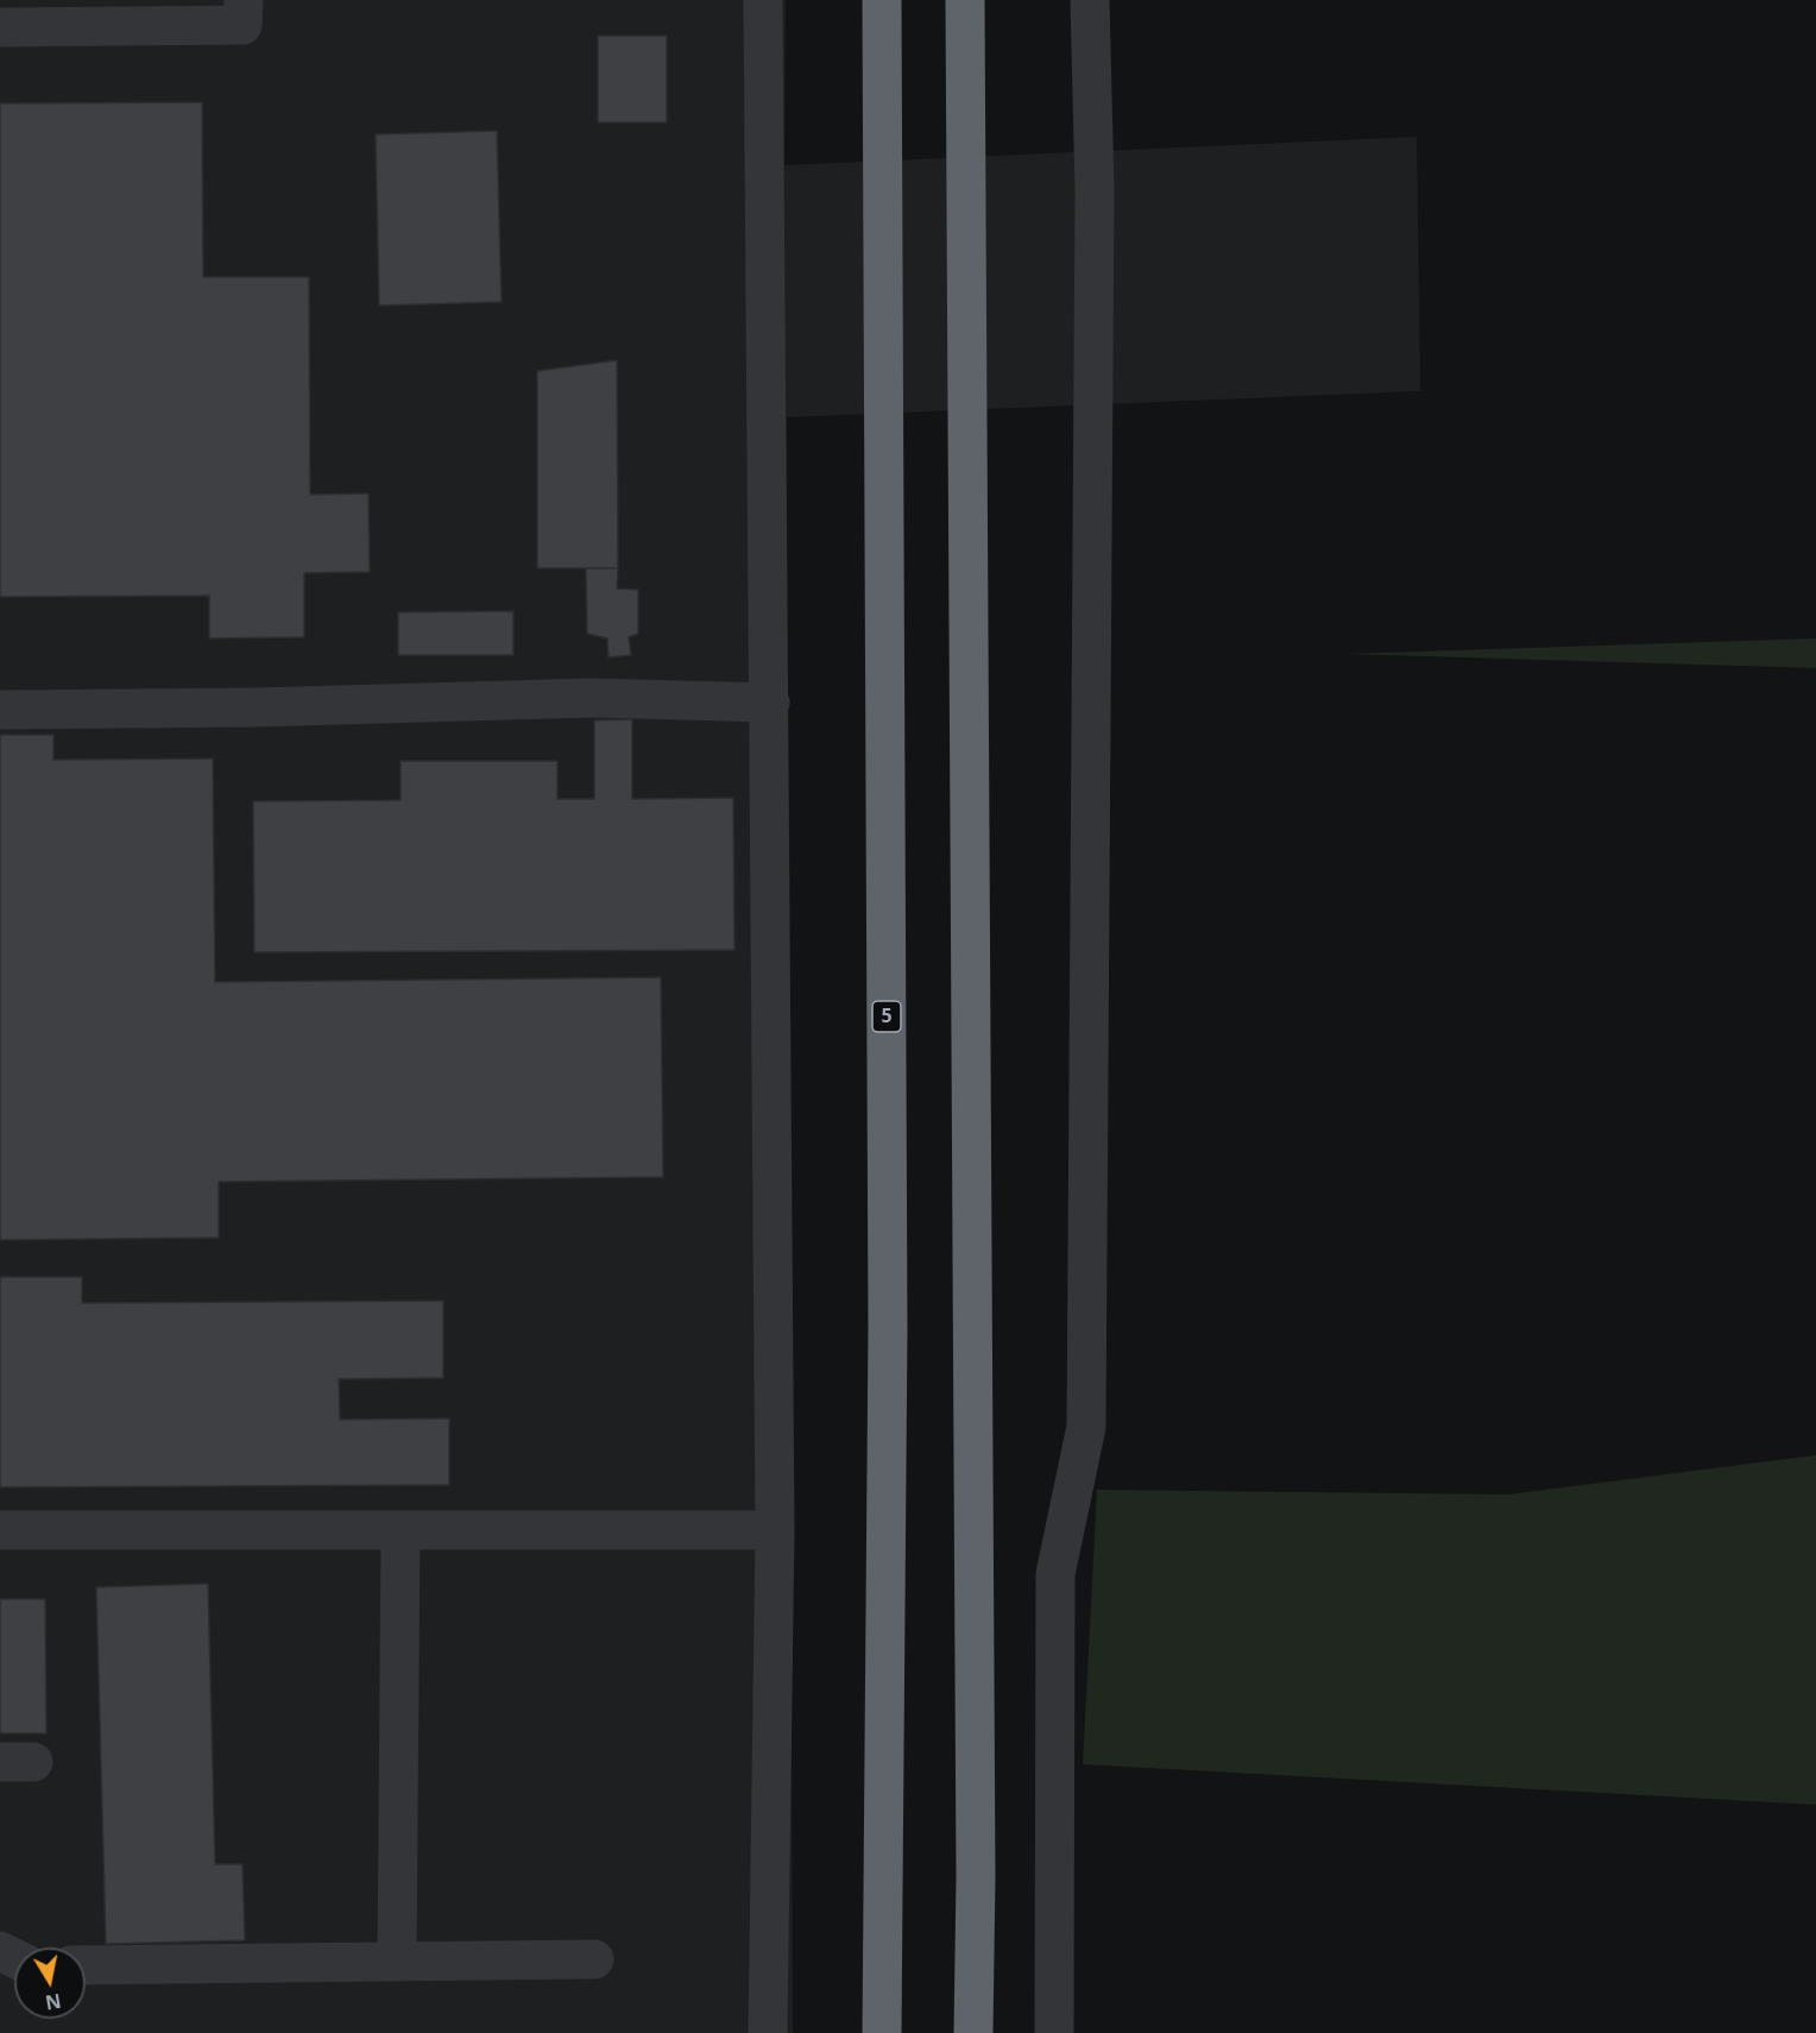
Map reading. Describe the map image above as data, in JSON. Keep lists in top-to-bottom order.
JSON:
{
  "streets": {
    "highway": ["5"]
  },
  "north": "bottom"
}
